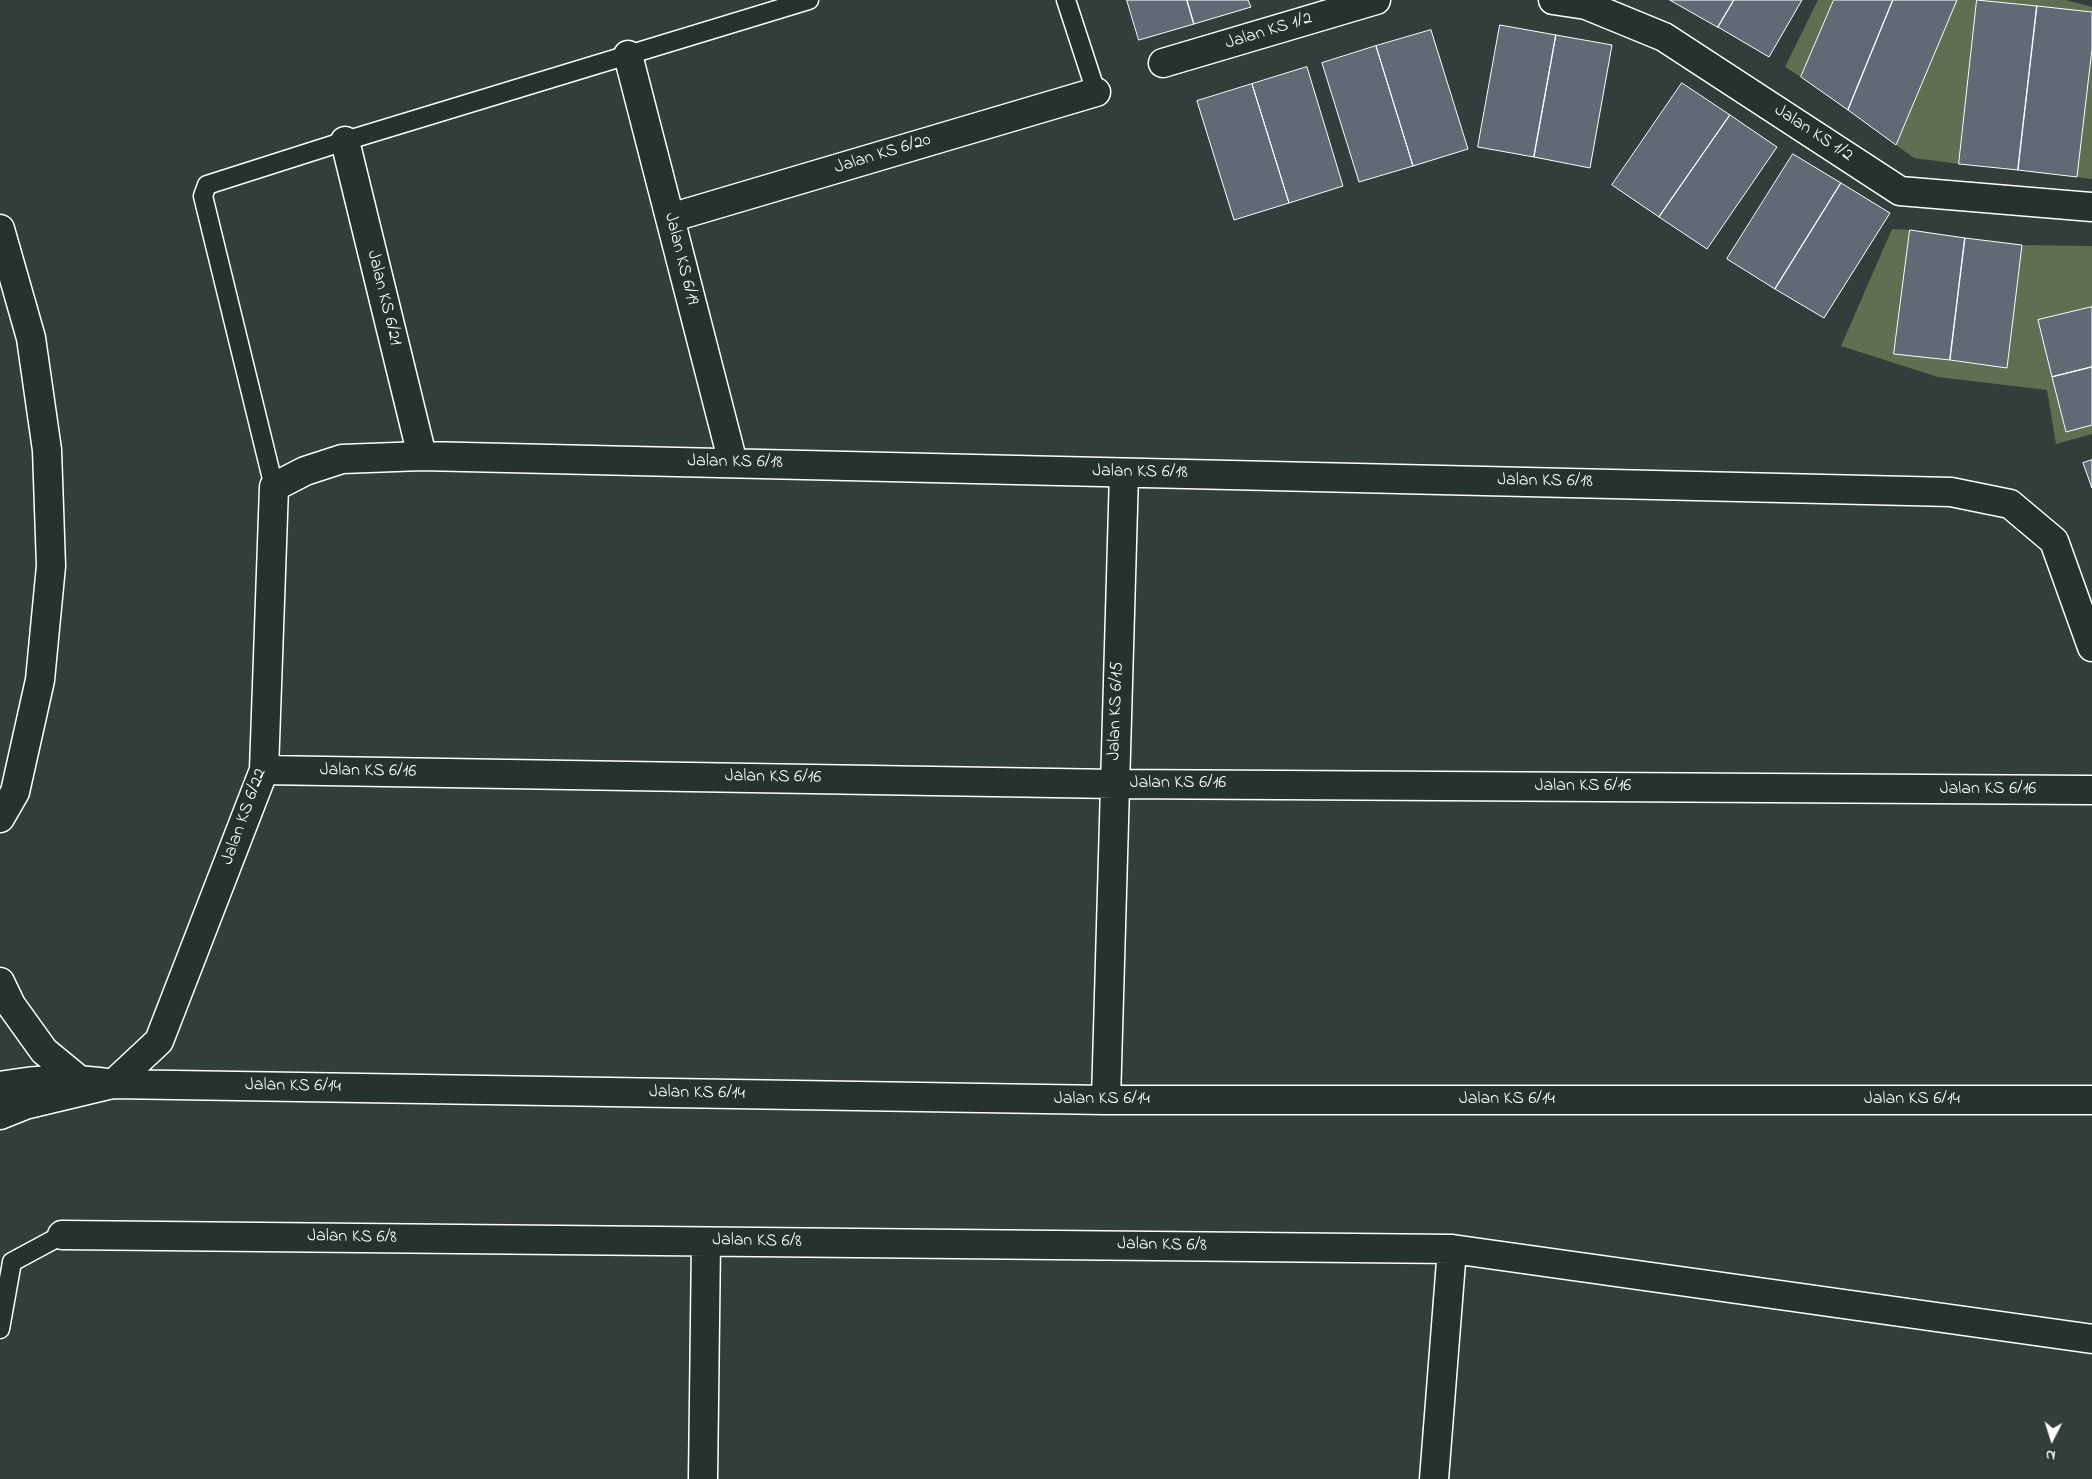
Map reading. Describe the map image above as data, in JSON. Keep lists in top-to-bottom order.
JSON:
{
  "streets": {
    "street": [
      "Jalan KS 1/2",
      "Jalan KS 6/20",
      "Jalan KS 6/19",
      "Jalan KS 6/21",
      "Jalan KS 6/18",
      "Jalan KS 6/15",
      "Jalan KS 6/16",
      "Jalan KS 6/22",
      "Jalan KS 6/14",
      "Jalan KS 6/8"
    ]
  },
  "crossings": [
    ["Jalan KS 6/20", "Jalan KS 6/19"],
    ["Jalan KS 6/19", "Jalan KS 6/18"],
    ["Jalan KS 6/21", "Jalan KS 6/18"],
    ["Jalan KS 6/18", "Jalan KS 6/15"],
    ["Jalan KS 6/18", "Jalan KS 6/22"],
    ["Jalan KS 6/15", "Jalan KS 6/16"],
    ["Jalan KS 6/15", "Jalan KS 6/14"],
    ["Jalan KS 6/16", "Jalan KS 6/22"],
    ["Jalan KS 6/22", "Jalan KS 6/14"]
  ],
  "north": "bottom"
}
